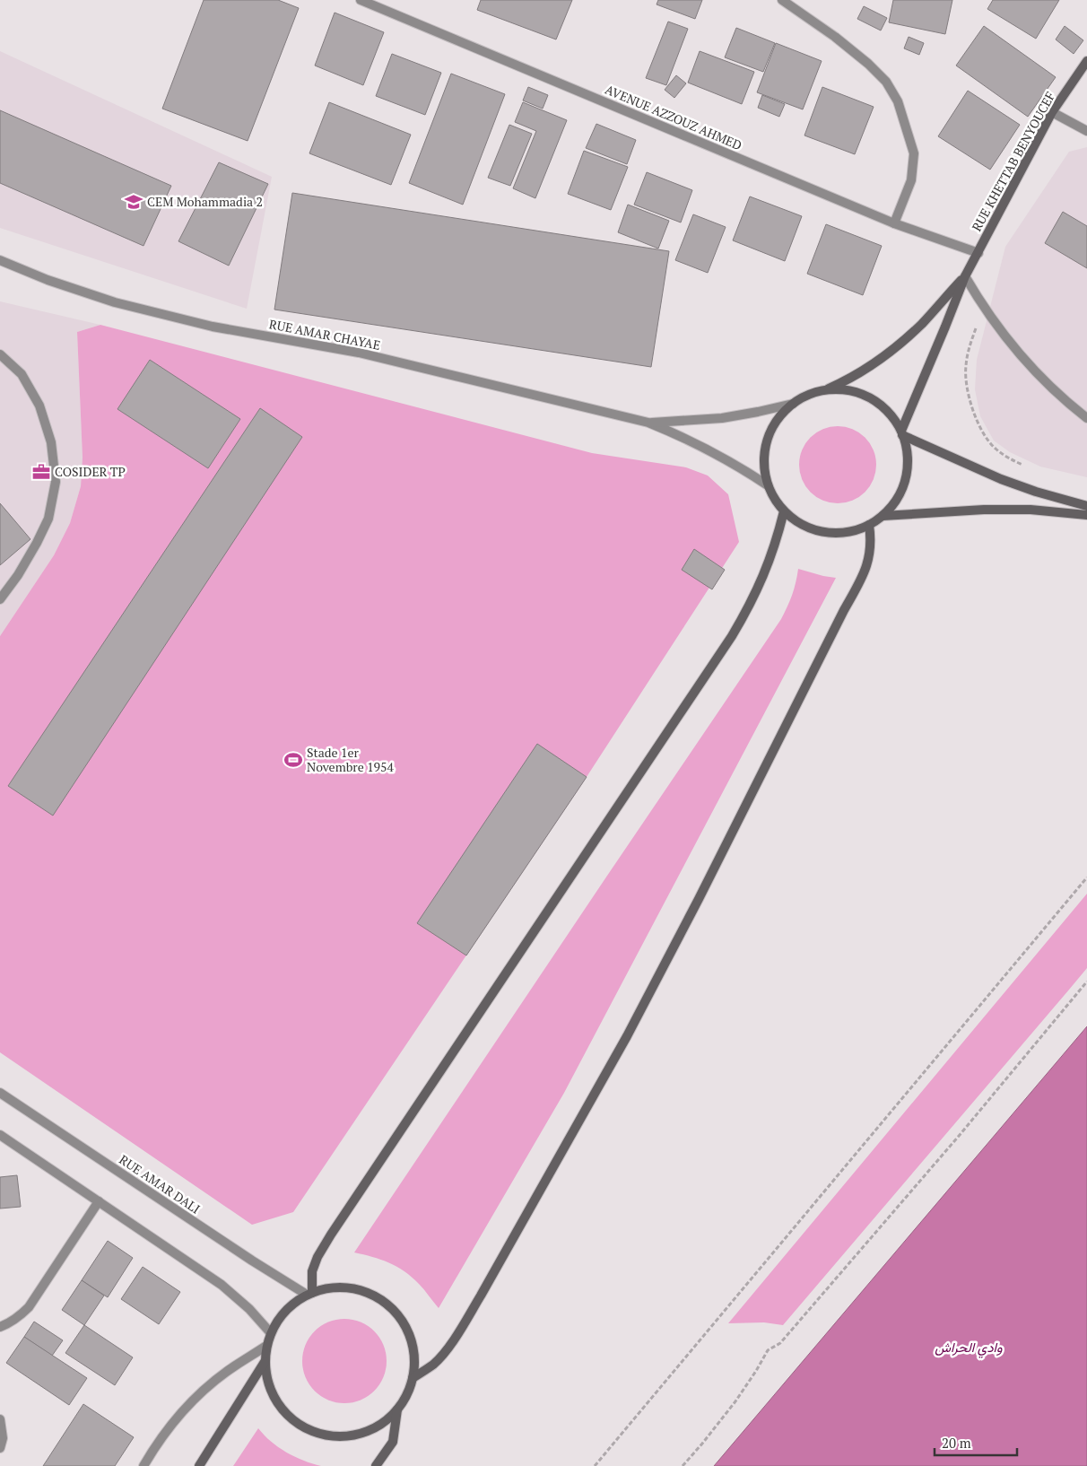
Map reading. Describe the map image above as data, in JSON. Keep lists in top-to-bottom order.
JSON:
{
  "streets": {
    "main road": ["RUE KHETTAB BENYOUCEF"],
    "street": ["AVENUE AZZOUZ AHMED", "RUE AMAR CHAYAE", "RUE AMAR DALI"]
  },
  "crossings": [
    ["AVENUE AZZOUZ AHMED", "RUE KHETTAB BENYOUCEF"],
    ["RUE KHETTAB BENYOUCEF", "RUE AMAR CHAYAE"]
  ],
  "water": ["وادي الحراش"],
  "places": {
    "school or university": ["CEM Mohammadia 2"],
    "office": ["COSIDER TP"],
    "sports": ["Stade 1er Novembre 1954"]
  },
  "scale_bar": "20 m"
}
